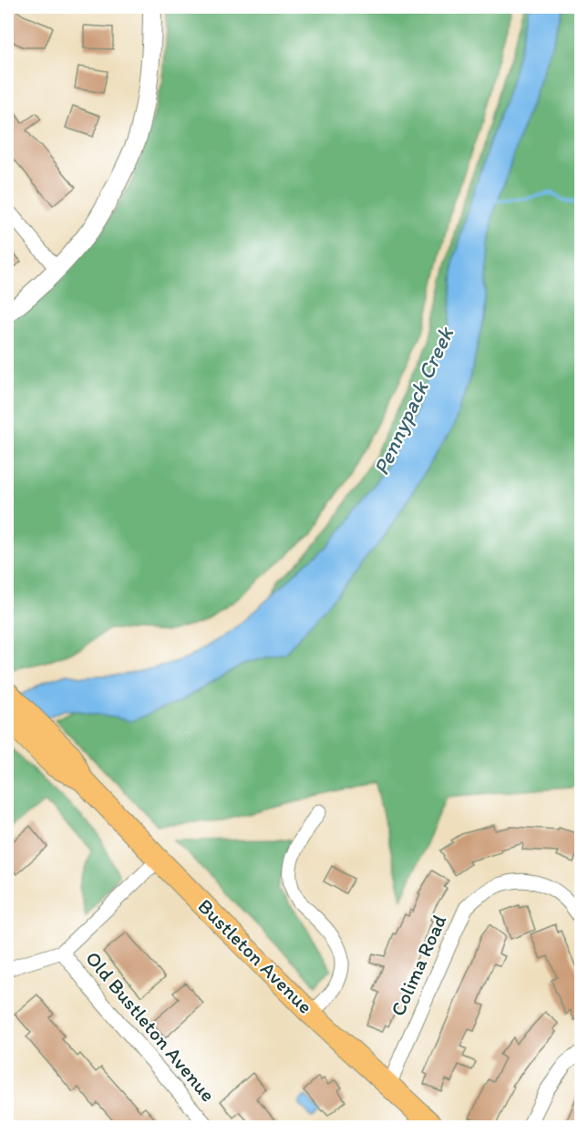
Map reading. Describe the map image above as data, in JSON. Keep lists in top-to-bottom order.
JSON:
{
  "streets": {
    "main road": ["Bustleton Avenue"],
    "street": ["Colima Road", "Old Bustleton Avenue"]
  },
  "crossings": [
    ["Bustleton Avenue", "Colima Road"]
  ],
  "water": ["Pennypack Creek"]
}
